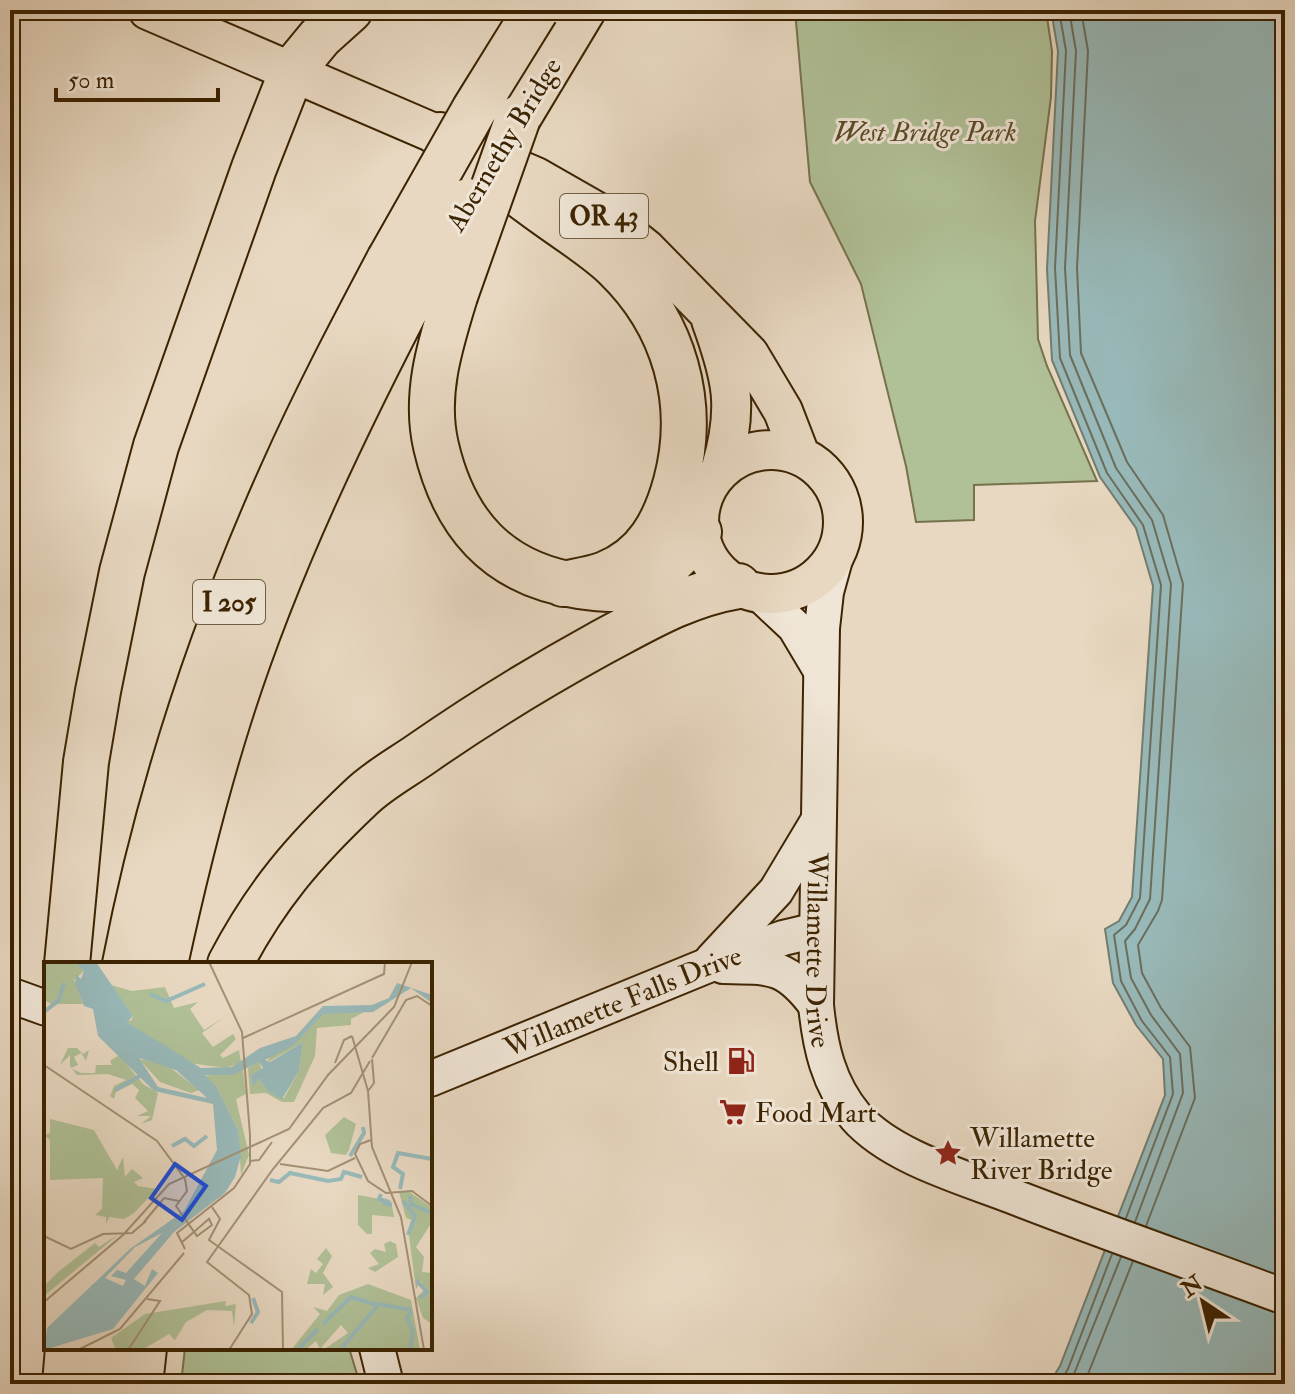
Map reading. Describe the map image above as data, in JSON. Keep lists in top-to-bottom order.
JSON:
{
  "streets": {
    "highway": ["Abernethy Bridge", "I 205"],
    "main road": ["OR 43", "Willamette Drive", "Willamette Falls Drive"]
  },
  "crossings": [
    ["Abernethy Bridge", "I 205"],
    ["OR 43", "Willamette Drive"],
    ["Willamette Drive", "Willamette Falls Drive"]
  ],
  "parks": ["West Bridge Park"],
  "places": {
    "fuel station": ["Shell"],
    "supermarket": ["Food Mart"],
    "place": ["Willamette River Bridge"]
  },
  "scale_bar": "50 m",
  "north": "top left"
}
